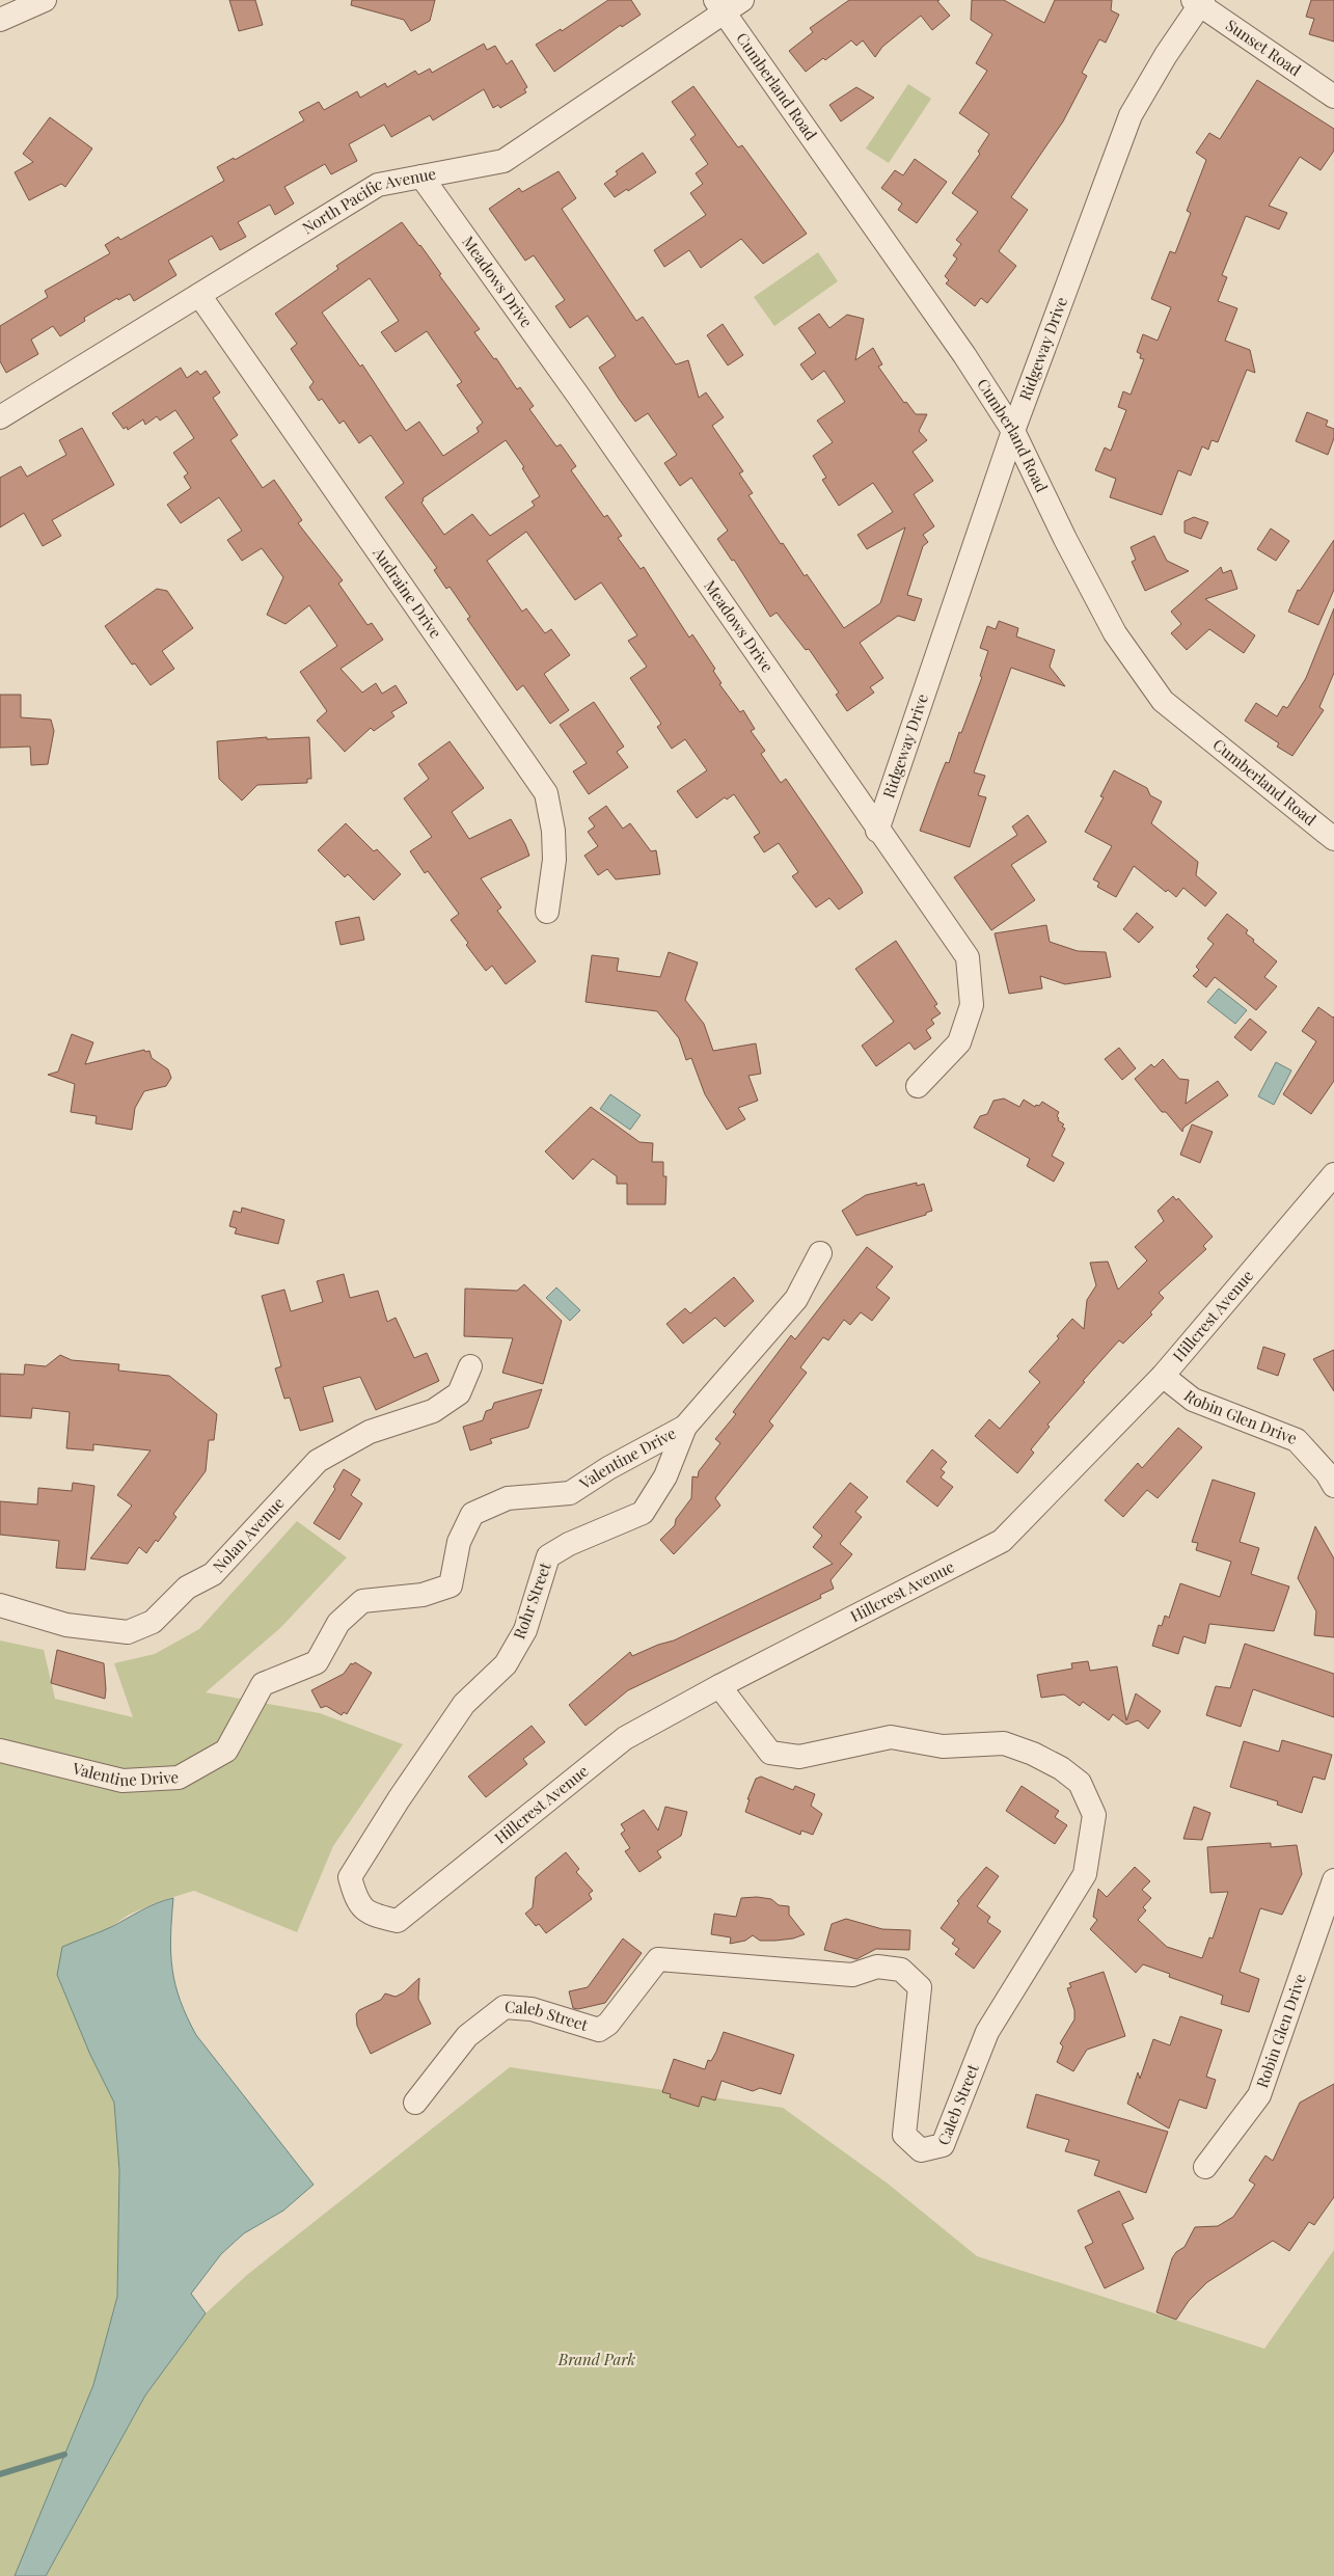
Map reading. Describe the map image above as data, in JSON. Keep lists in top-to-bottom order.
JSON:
{
  "streets": {
    "street": [
      "Sunset Road",
      "Cumberland Road",
      "North Pacific Avenue",
      "Meadows Drive",
      "Ridgeway Drive",
      "Audraine Drive",
      "Hillcrest Avenue",
      "Robin Glen Drive",
      "Valentine Drive",
      "Nolan Avenue",
      "Rohr Street",
      "Caleb Street"
    ]
  },
  "crossings": [
    ["Sunset Road", "Ridgeway Drive"],
    ["Cumberland Road", "North Pacific Avenue"],
    ["Cumberland Road", "Ridgeway Drive"],
    ["North Pacific Avenue", "Meadows Drive"],
    ["North Pacific Avenue", "Audraine Drive"],
    ["Meadows Drive", "Ridgeway Drive"],
    ["Hillcrest Avenue", "Robin Glen Drive"],
    ["Hillcrest Avenue", "Rohr Street"],
    ["Hillcrest Avenue", "Caleb Street"],
    ["Valentine Drive", "Rohr Street"]
  ],
  "parks": ["Brand Park"]
}
